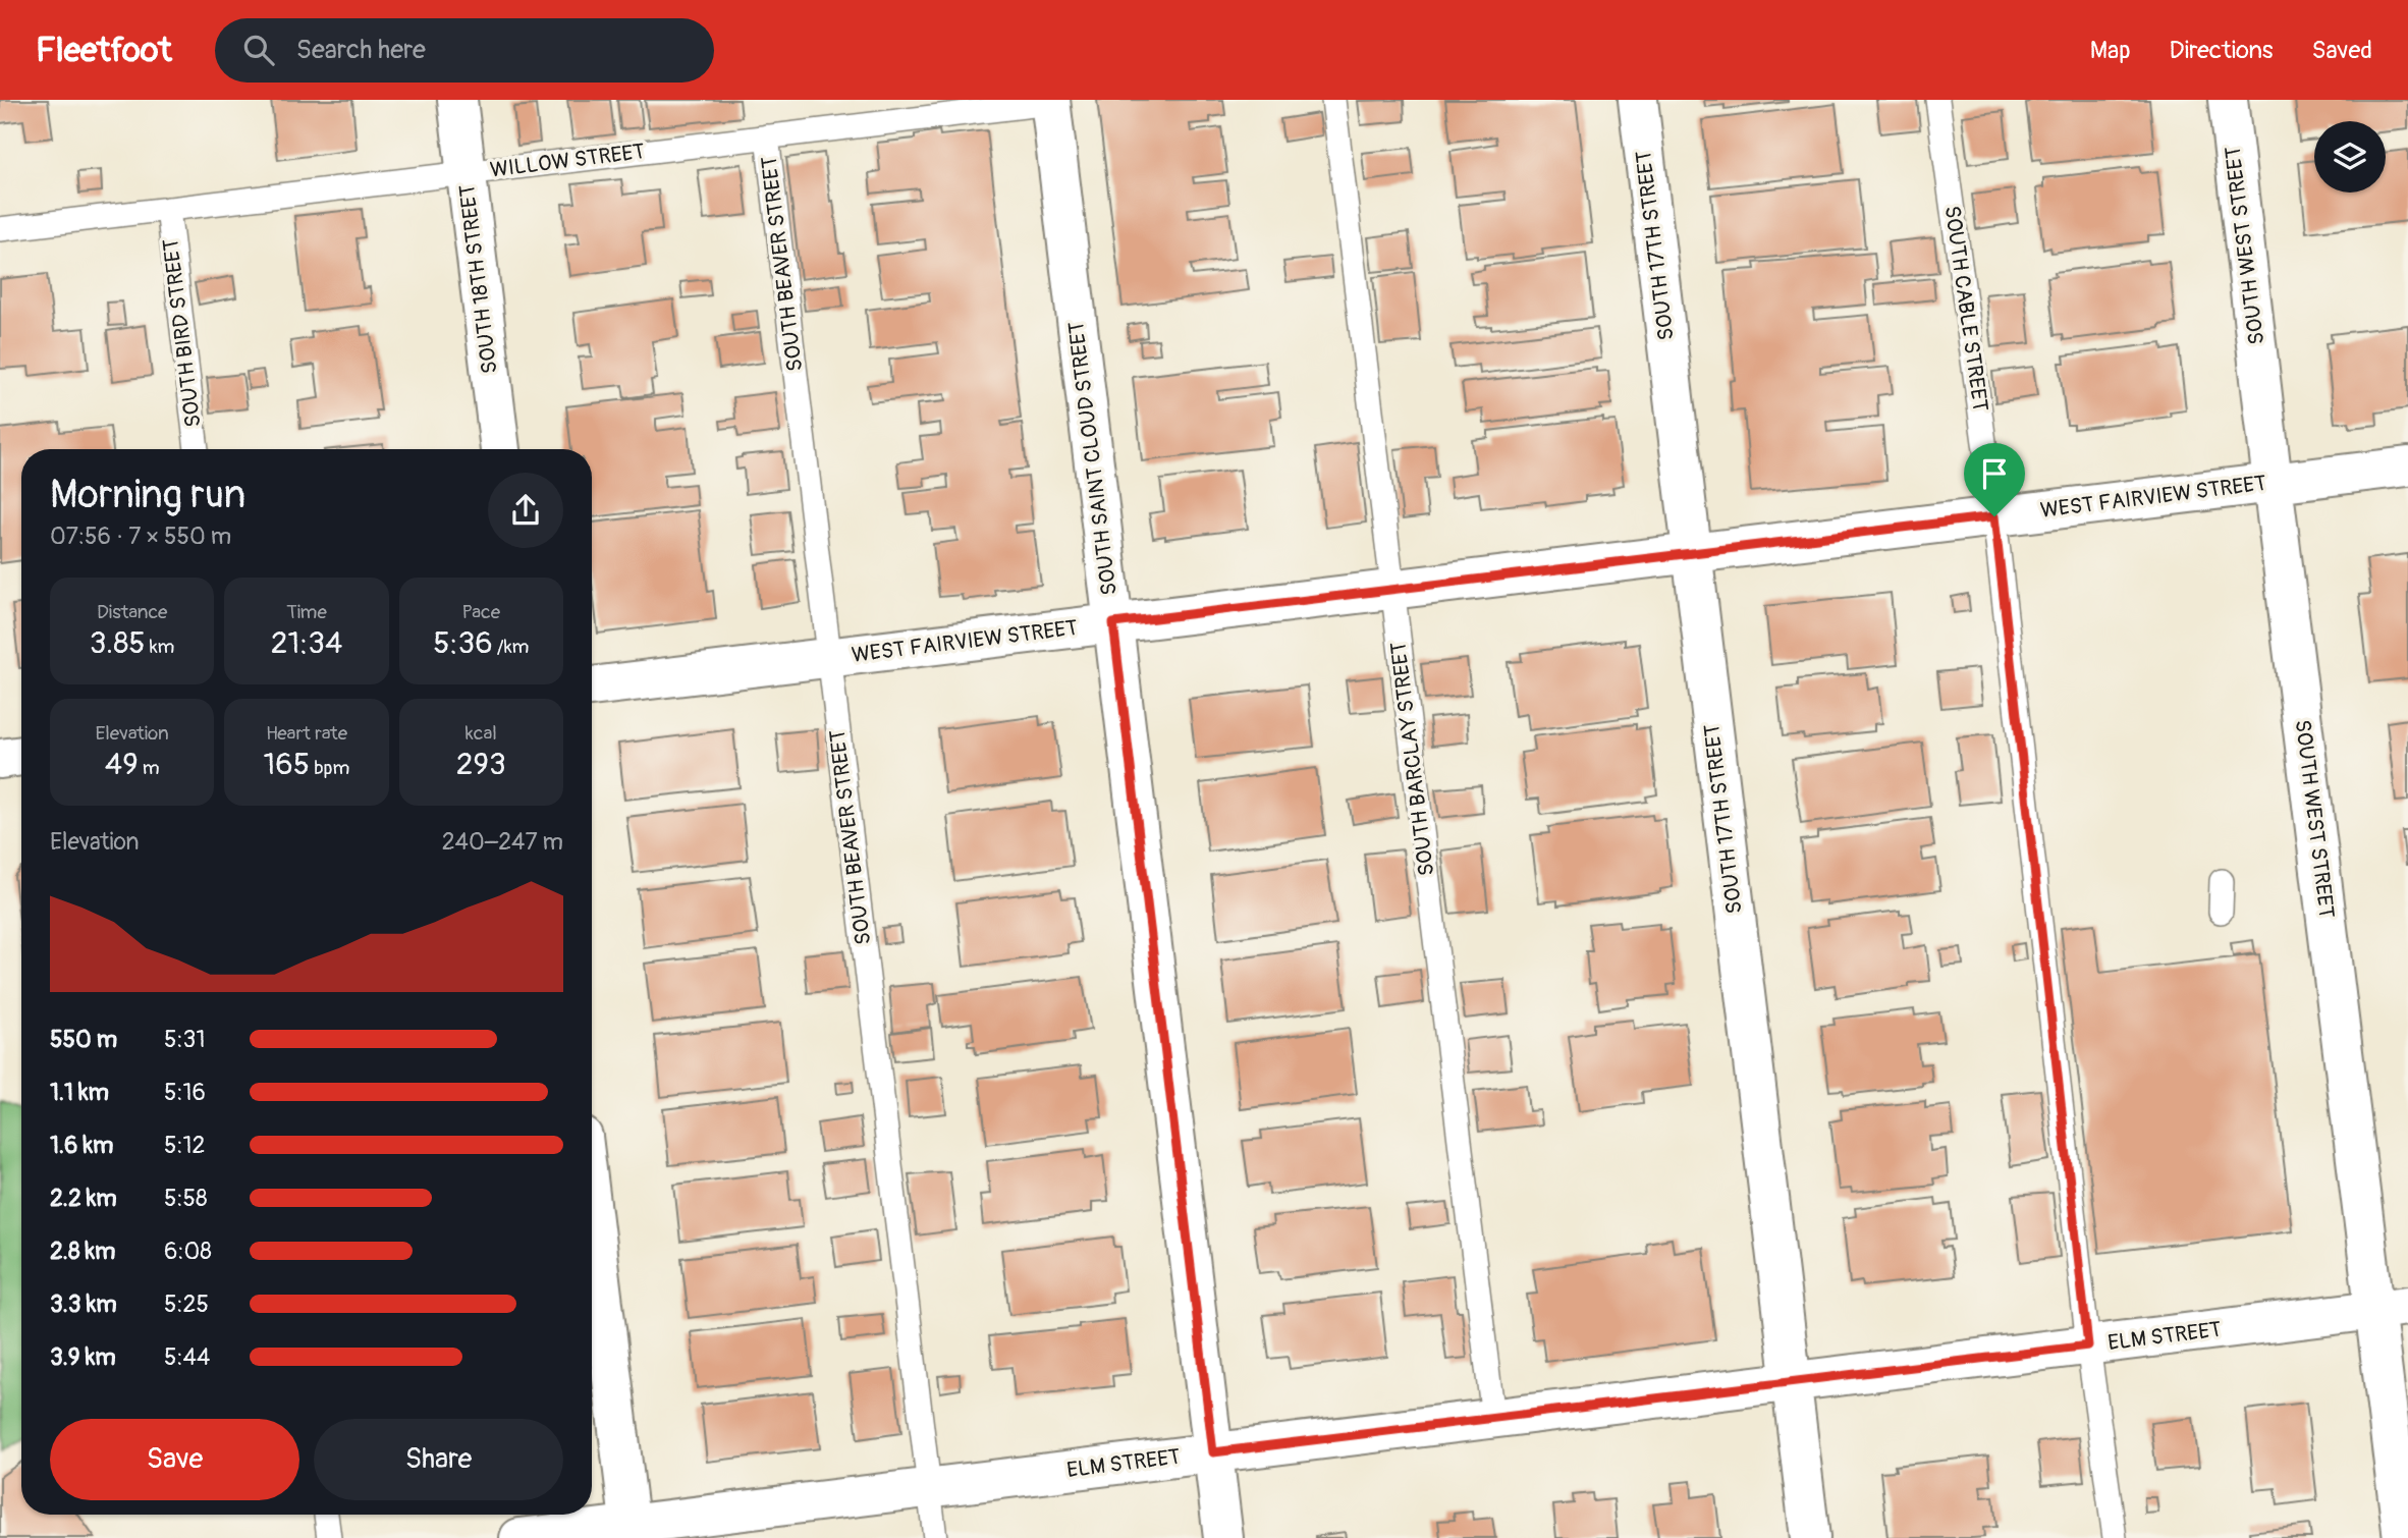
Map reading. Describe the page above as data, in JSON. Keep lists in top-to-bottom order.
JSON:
{
  "streets": {
    "street": [
      "SOUTH 17TH STREET",
      "SOUTH WEST STREET",
      "SOUTH 18TH STREET",
      "SOUTH SAINT CLOUD STREET",
      "WEST FAIRVIEW STREET",
      "ELM STREET"
    ],
    "lane": [
      "WILLOW STREET",
      "SOUTH BEAVER STREET",
      "SOUTH CABLE STREET",
      "SOUTH BIRD STREET",
      "SOUTH BARCLAY STREET"
    ]
  },
  "crossings": [
    ["WILLOW STREET", "SOUTH BEAVER STREET"],
    ["WILLOW STREET", "SOUTH 18TH STREET"],
    ["WILLOW STREET", "SOUTH BIRD STREET"],
    ["WILLOW STREET", "SOUTH SAINT CLOUD STREET"],
    ["SOUTH 17TH STREET", "WEST FAIRVIEW STREET"],
    ["SOUTH 17TH STREET", "ELM STREET"],
    ["SOUTH WEST STREET", "WEST FAIRVIEW STREET"],
    ["SOUTH WEST STREET", "ELM STREET"],
    ["SOUTH BEAVER STREET", "WEST FAIRVIEW STREET"],
    ["SOUTH BEAVER STREET", "ELM STREET"],
    ["SOUTH CABLE STREET", "WEST FAIRVIEW STREET"],
    ["SOUTH CABLE STREET", "ELM STREET"],
    ["SOUTH SAINT CLOUD STREET", "WEST FAIRVIEW STREET"],
    ["SOUTH SAINT CLOUD STREET", "ELM STREET"],
    ["WEST FAIRVIEW STREET", "SOUTH BARCLAY STREET"],
    ["SOUTH BARCLAY STREET", "ELM STREET"]
  ],
  "page": {
    "header": "Fleetfoot",
    "search": "Search here",
    "nav": ["Map", "Directions", "Saved"],
    "heading": ["Morning run", "07:56 · 7 × 550 m"],
    "stats": [
      ["Distance", "3.85 km"],
      ["Time", "21:34"],
      ["Pace", "5:36 /km"],
      ["Elevation", "49 m"],
      ["Heart rate", "165 bpm"],
      ["kcal", "293"]
    ],
    "chart": ["Elevation", "240–247 m"],
    "list": [
      {
        "name": "550 m",
        "note": "5:31"
      },
      {
        "name": "1.1 km",
        "note": "5:16"
      },
      {
        "name": "1.6 km",
        "note": "5:12"
      },
      {
        "name": "2.2 km",
        "note": "5:58"
      },
      {
        "name": "2.8 km",
        "note": "6:08"
      },
      {
        "name": "3.3 km",
        "note": "5:25"
      },
      {
        "name": "3.9 km",
        "note": "5:44"
      }
    ],
    "buttons": ["Save", "Share"]
  }
}
